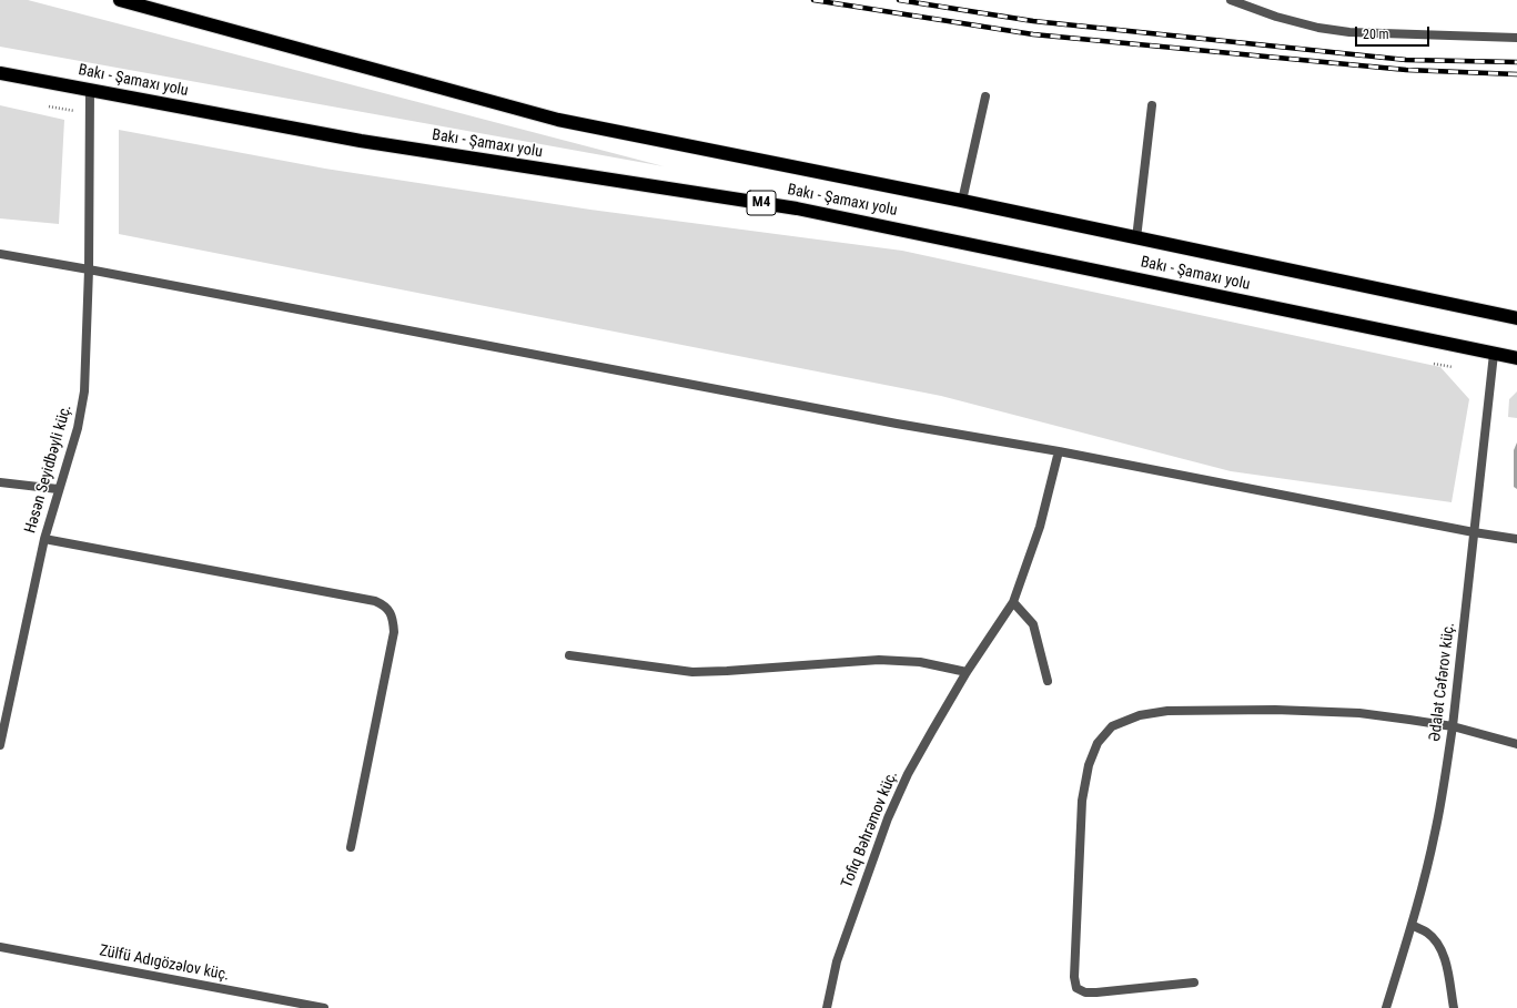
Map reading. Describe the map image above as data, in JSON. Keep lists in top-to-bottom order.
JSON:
{
  "streets": {
    "highway": ["Bakı - Şamaxı yolu", "M4"],
    "street": [
      "Həsən Seyidbəyli küç.",
      "Ədalət Cəfərov küç.",
      "Tofiq Bəhrəmov küç.",
      "Zülfü Adıgözəlov küç."
    ]
  },
  "crossings": [
    ["Bakı - Şamaxı yolu", "Həsən Seyidbəyli küç."],
    ["Bakı - Şamaxı yolu", "Ədalət Cəfərov küç."]
  ],
  "scale_bar": "20 m"
}
